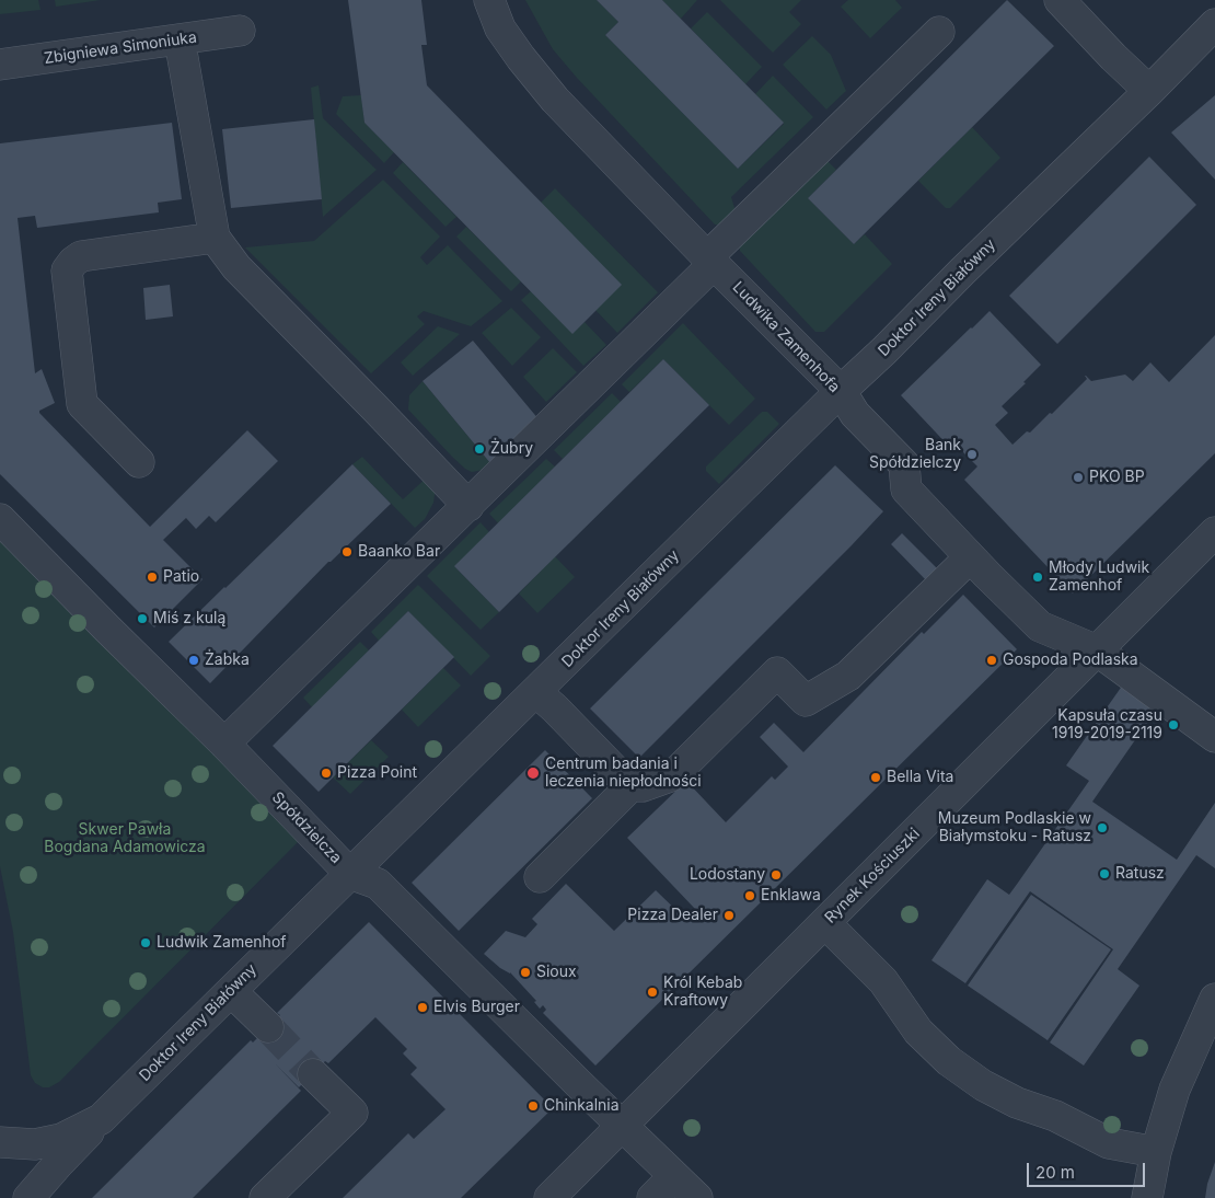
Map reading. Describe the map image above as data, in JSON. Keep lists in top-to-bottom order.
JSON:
{
  "streets": {
    "street": [
      "Zbigniewa Simoniuka",
      "Doktor Ireny Białówny",
      "Ludwika Zamenhofa",
      "Spółdzielcza",
      "Rynek Kościuszki"
    ]
  },
  "crossings": [
    ["Doktor Ireny Białówny", "Ludwika Zamenhofa"],
    ["Doktor Ireny Białówny", "Spółdzielcza"],
    ["Ludwika Zamenhofa", "Rynek Kościuszki"],
    ["Spółdzielcza", "Rynek Kościuszki"]
  ],
  "parks": ["Skwer Pawła Bogdana Adamowicza"],
  "places": [
    "Żubry",
    "Bank Spółdzielczy",
    "PKO BP",
    "Baanko Bar",
    "Patio",
    "Młody Ludwik Zamenhof",
    "Miś z kulą",
    "Żabka",
    "Gospoda Podlaska",
    "Kapsuła czasu 1919-2019-2119",
    "Pizza Point",
    "Centrum badania i leczenia niepłodności",
    "Bella Vita",
    "Muzeum Podlaskie w Białymstoku - Ratusz",
    "Ratusz",
    "Lodostany",
    "Enklawa",
    "Pizza Dealer",
    "Ludwik Zamenhof",
    "Sioux",
    "Król Kebab Kraftowy",
    "Elvis Burger",
    "Chinkalnia"
  ],
  "scale_bar": "20 m"
}
